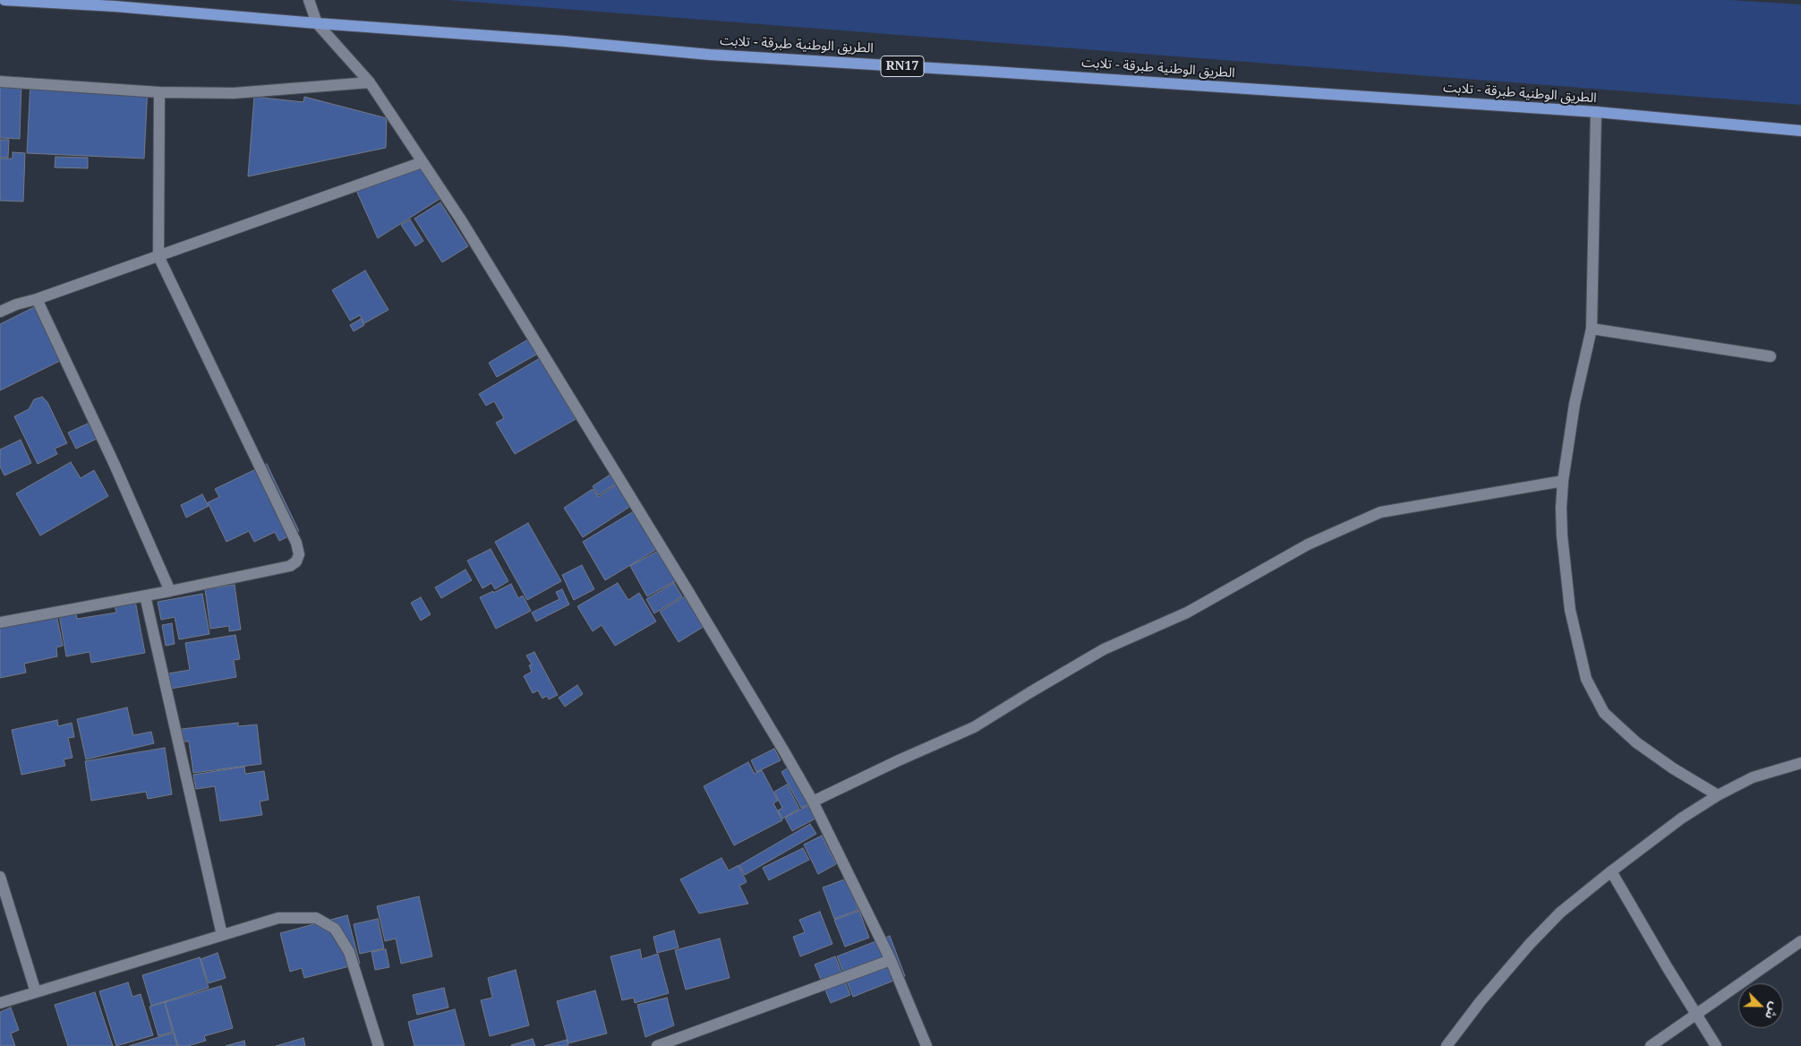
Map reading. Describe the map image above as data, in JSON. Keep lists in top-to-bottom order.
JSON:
{
  "streets": {
    "main road": ["الطريق الوطنية طبرقة - تلابت", "RN17"]
  },
  "north": "bottom right"
}
